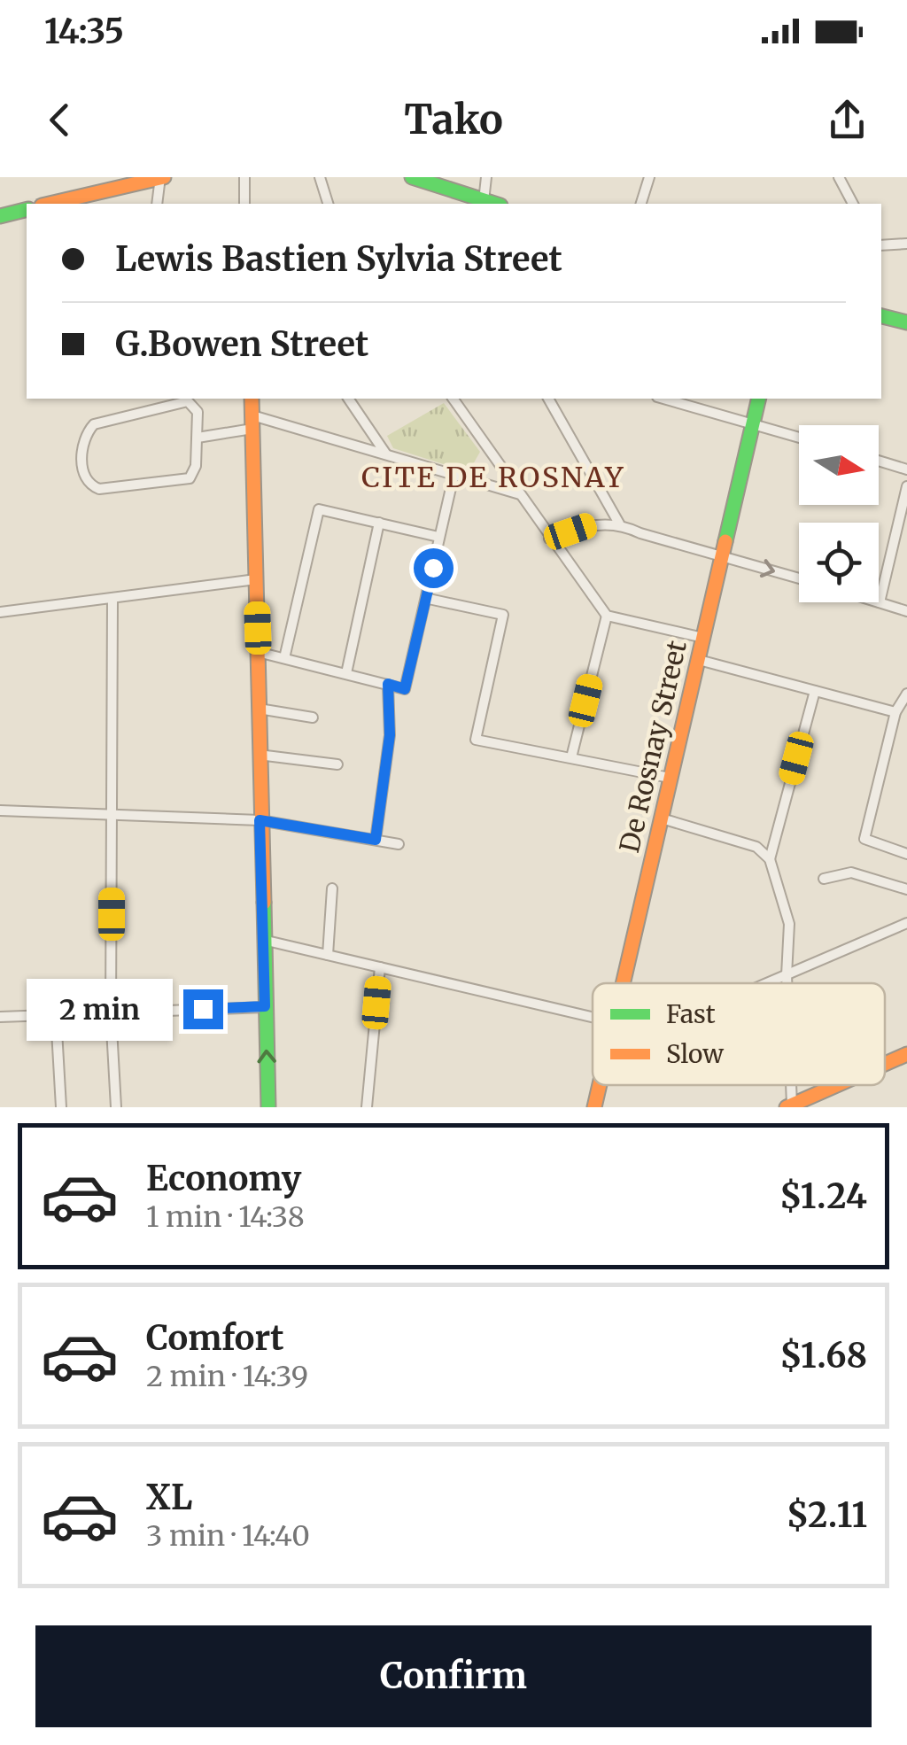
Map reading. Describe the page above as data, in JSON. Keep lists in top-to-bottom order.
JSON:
{
  "streets": {
    "street": ["De Rosnay Street"]
  },
  "districts": ["CITE DE ROSNAY"],
  "legend": ["Fast", "Slow"],
  "north": "right",
  "page": {
    "status": "14:35",
    "header": "Tako",
    "banner": ["Lewis Bastien Sylvia Street", "G.Bowen Street"],
    "bubble": "2 min",
    "list": [
      {
        "name": "Economy",
        "note": "1 min · 14:38",
        "value": "$1.24"
      },
      {
        "name": "Comfort",
        "note": "2 min · 14:39",
        "value": "$1.68"
      },
      {
        "name": "XL",
        "note": "3 min · 14:40",
        "value": "$2.11"
      }
    ],
    "buttons": "Confirm"
  }
}
